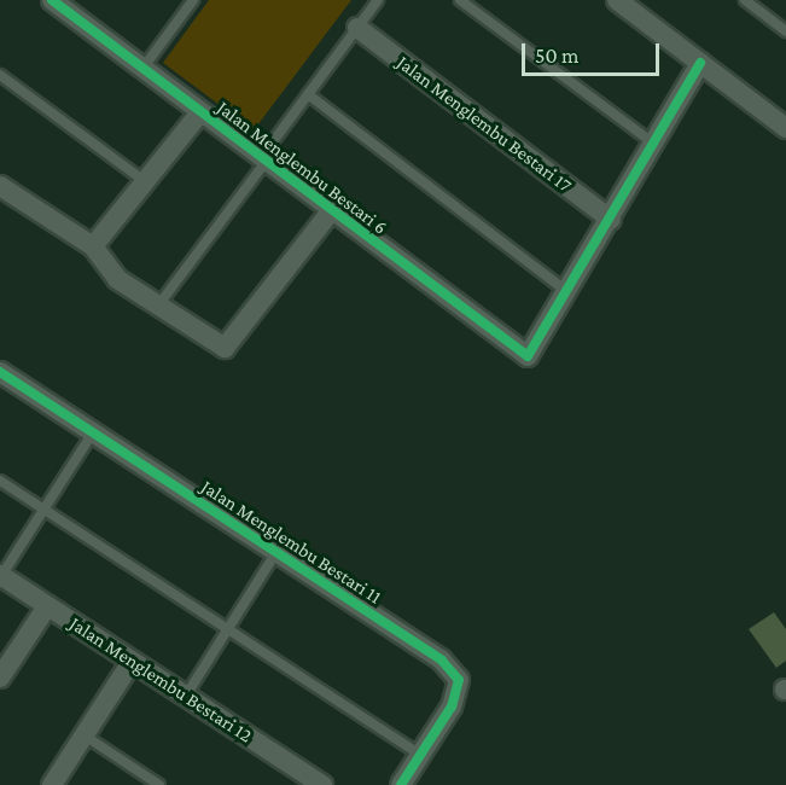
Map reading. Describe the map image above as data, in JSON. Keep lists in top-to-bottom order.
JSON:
{
  "streets": {
    "street": [
      "Jalan Menglembu Bestari 17",
      "Jalan Menglembu Bestari 6",
      "Jalan Menglembu Bestari 11",
      "Jalan Menglembu Bestari 12"
    ]
  },
  "scale_bar": "50 m"
}
